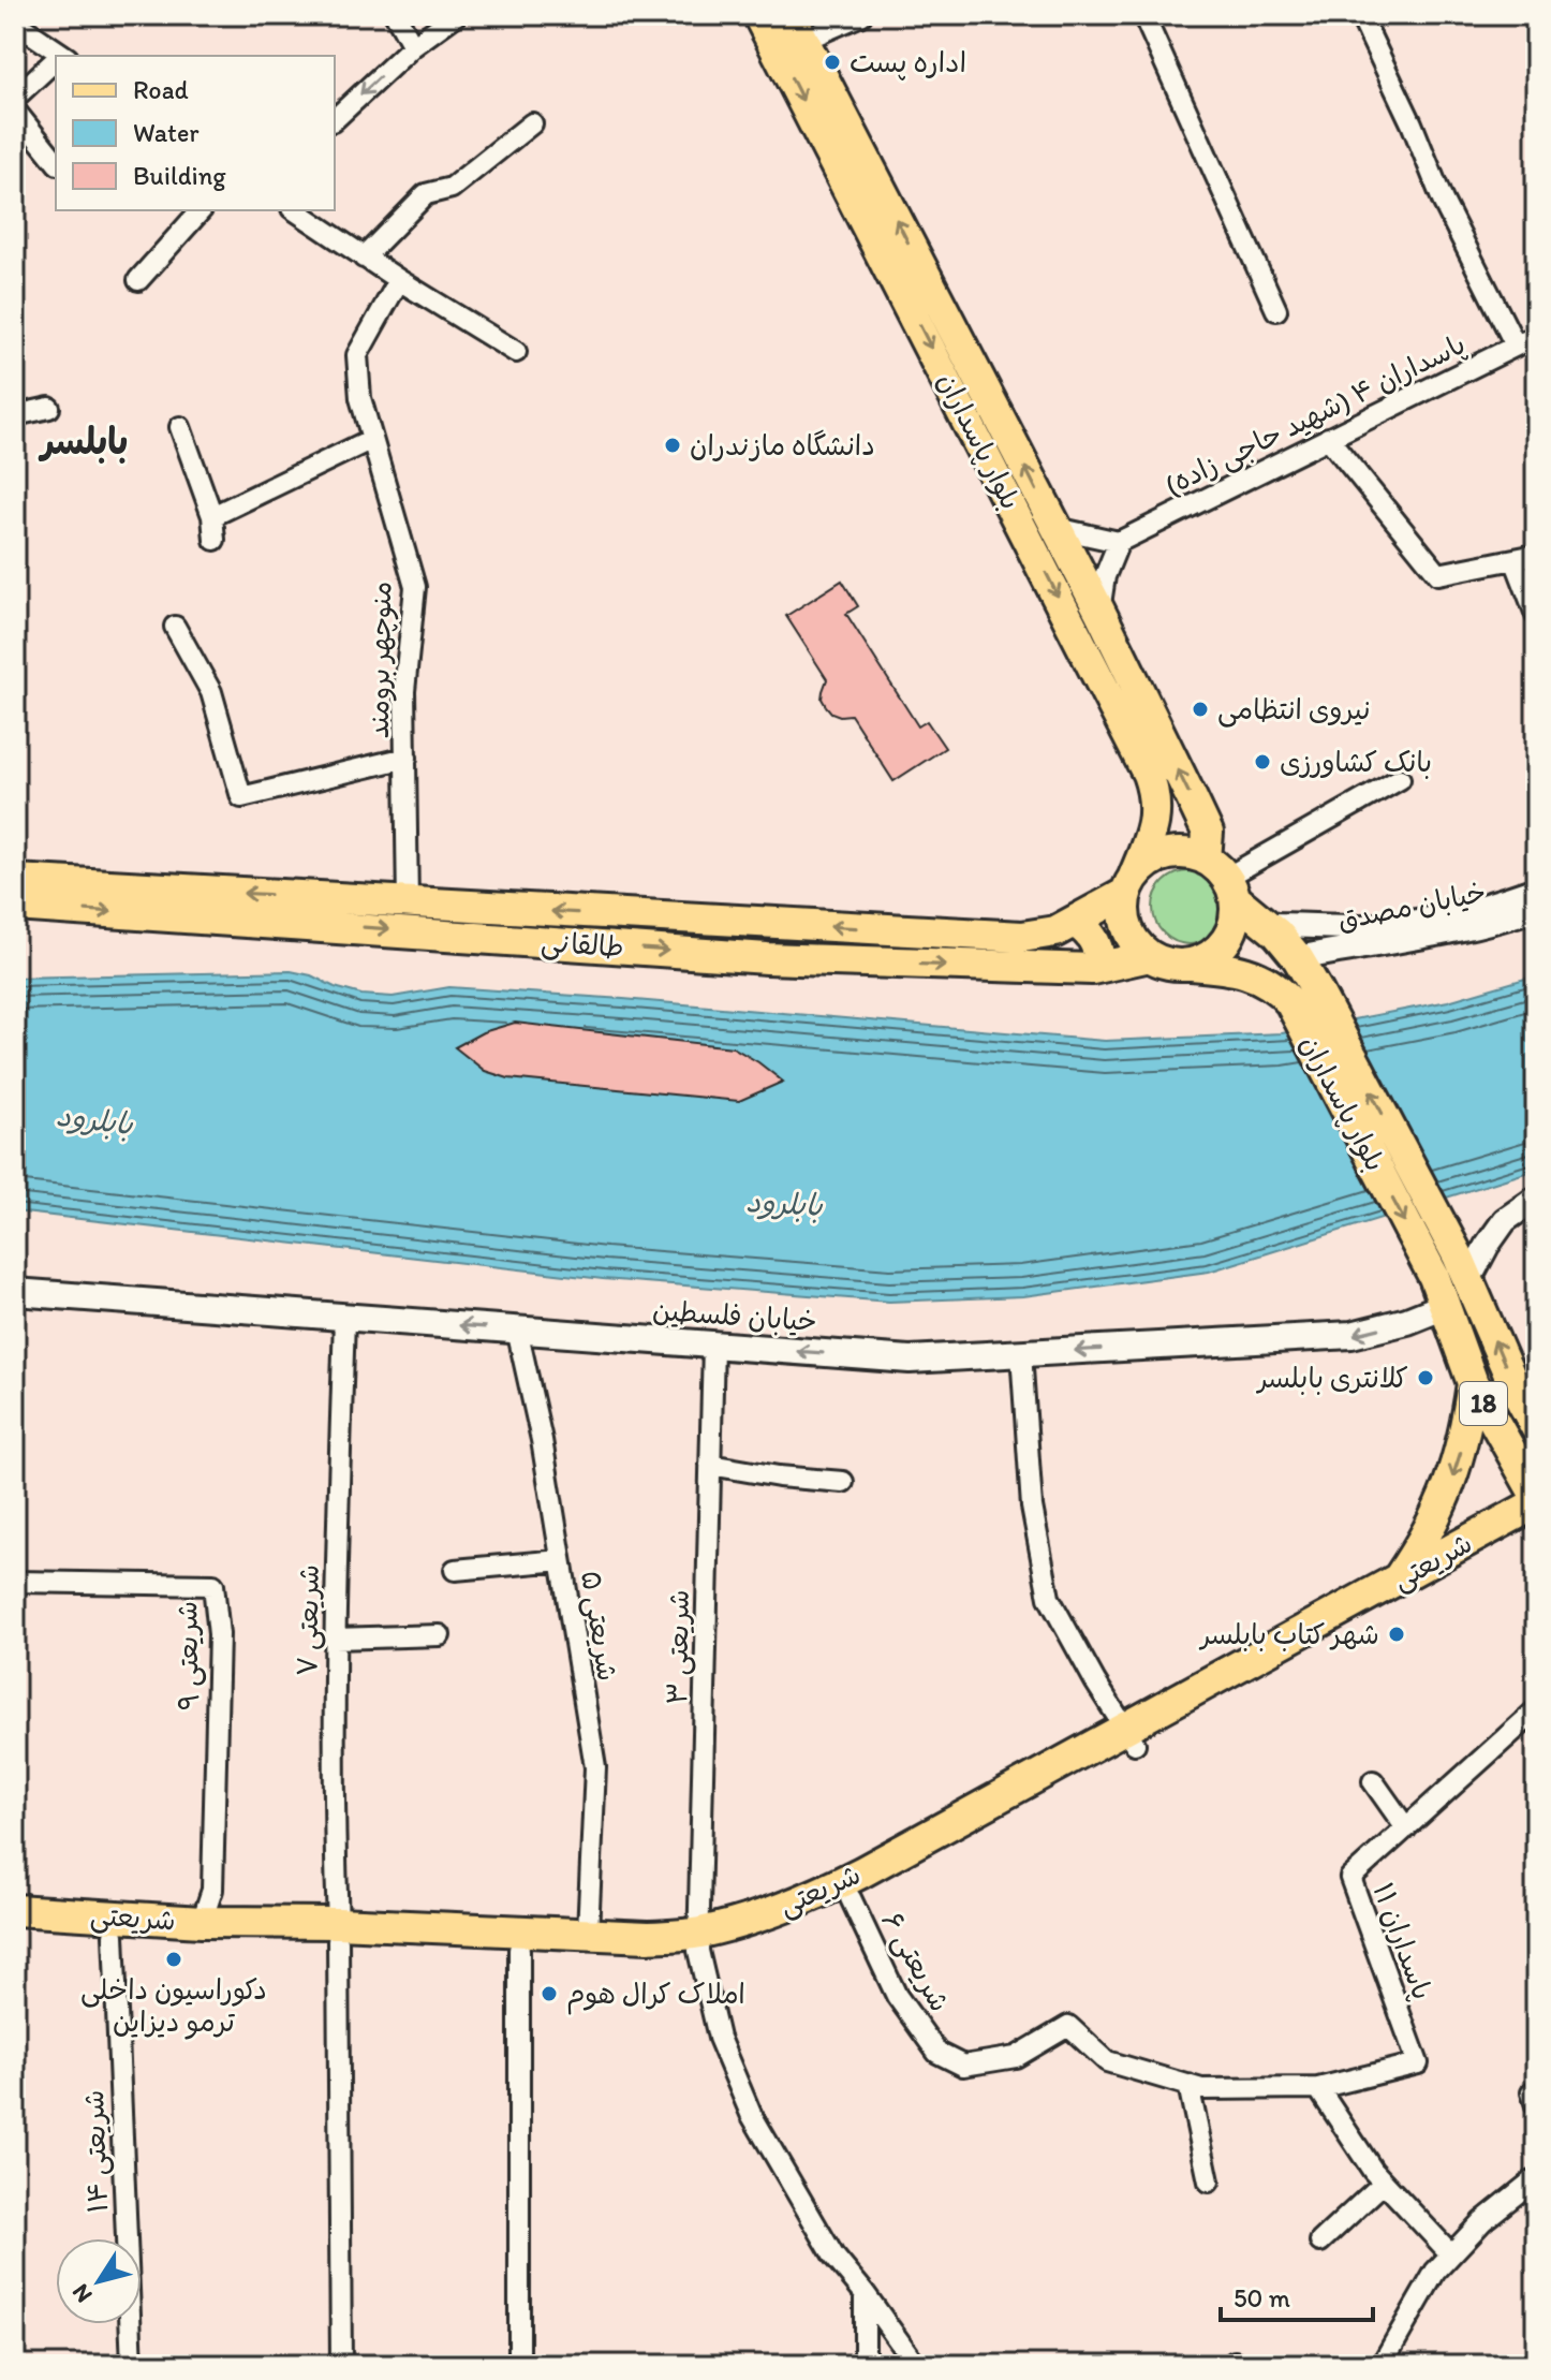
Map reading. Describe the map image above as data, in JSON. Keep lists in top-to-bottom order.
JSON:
{
  "streets": {
    "main road": [
      "بلوار پاسداران",
      "طالقانی",
      "خیابان فلسطین",
      "18",
      "شریعتی"
    ],
    "street": [
      "پاسداران ۴ (شهید حاجی زاده)",
      "منوچهر برومند",
      "خیابان مصدق",
      "شریعتی ۷",
      "شریعتی ۵",
      "شریعتی ۳",
      "شریعتی ۹",
      "پاسداران ۱۱",
      "شریعتی ۶",
      "شریعتی ۱۴"
    ]
  },
  "crossings": [
    ["بلوار پاسداران", "خیابان مصدق"],
    ["بلوار پاسداران", "طالقانی"],
    ["بلوار پاسداران", "خیابان فلسطین"],
    ["بلوار پاسداران", "18"],
    ["منوچهر برومند", "طالقانی"],
    ["خیابان فلسطین", "18"],
    ["خیابان فلسطین", "شریعتی ۷"],
    ["خیابان فلسطین", "شریعتی ۵"],
    ["خیابان فلسطین", "شریعتی ۳"],
    ["شریعتی", "شریعتی ۷"],
    ["شریعتی", "شریعتی ۵"],
    ["شریعتی", "شریعتی ۳"],
    ["شریعتی", "شریعتی ۹"],
    ["شریعتی", "شریعتی ۶"],
    ["شریعتی", "شریعتی ۱۴"],
    ["پاسداران ۱۱", "شریعتی ۶"]
  ],
  "one_way": ["خیابان فلسطین"],
  "districts": ["بابلسر"],
  "water": ["بابلرود"],
  "places": [
    "اداره پست",
    "دانشگاه مازندران",
    "نیروی انتظامی",
    "بانک کشاورزی",
    "کلانتری بابلسر",
    "شهر کتاب بابلسر",
    "دکوراسیون داخلی ترمو دیزاین",
    "املاک کرال هوم"
  ],
  "legend": ["Road", "Water", "Building"],
  "scale_bar": "50 m",
  "north": "bottom left"
}
